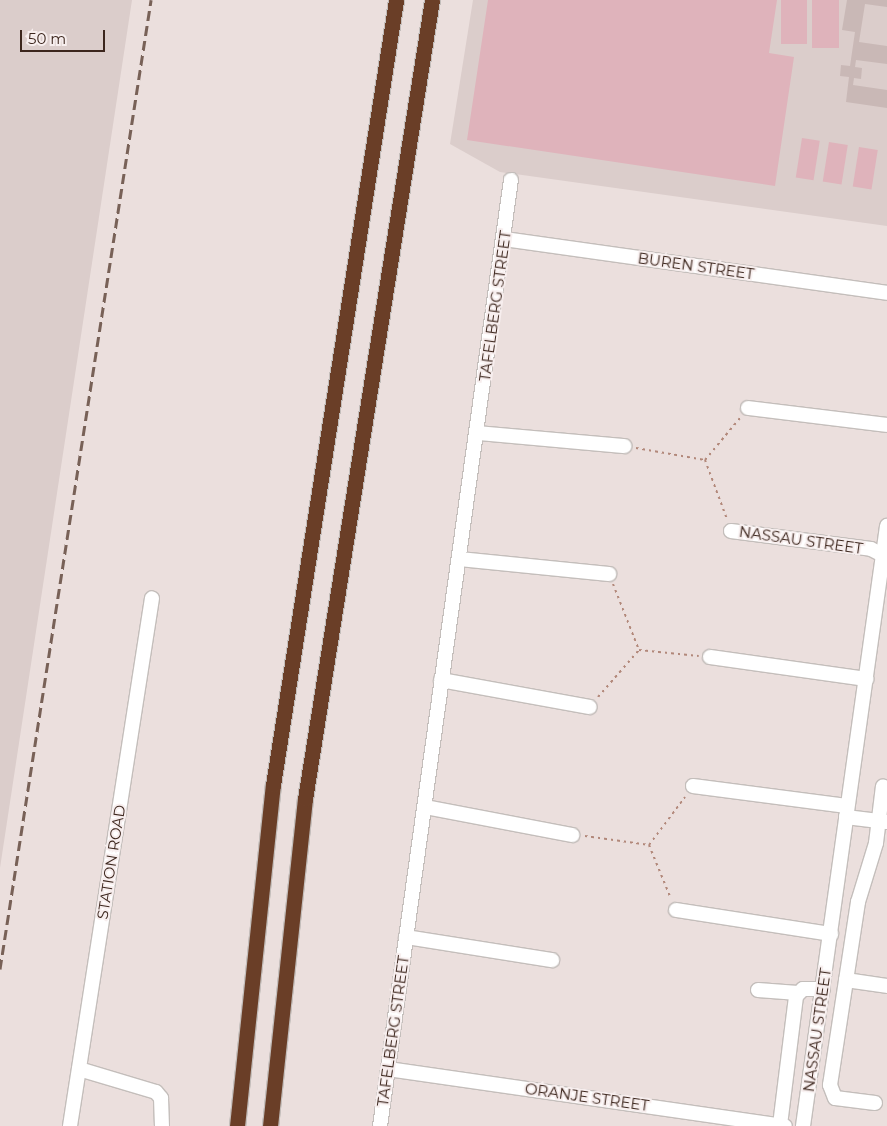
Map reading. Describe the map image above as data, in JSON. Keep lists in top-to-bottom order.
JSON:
{
  "streets": {
    "street": [
      "BUREN STREET",
      "TAFELBERG STREET",
      "NASSAU STREET",
      "STATION ROAD",
      "ORANJE STREET"
    ]
  },
  "crossings": [
    ["BUREN STREET", "TAFELBERG STREET"],
    ["TAFELBERG STREET", "ORANJE STREET"]
  ],
  "scale_bar": "50 m"
}
